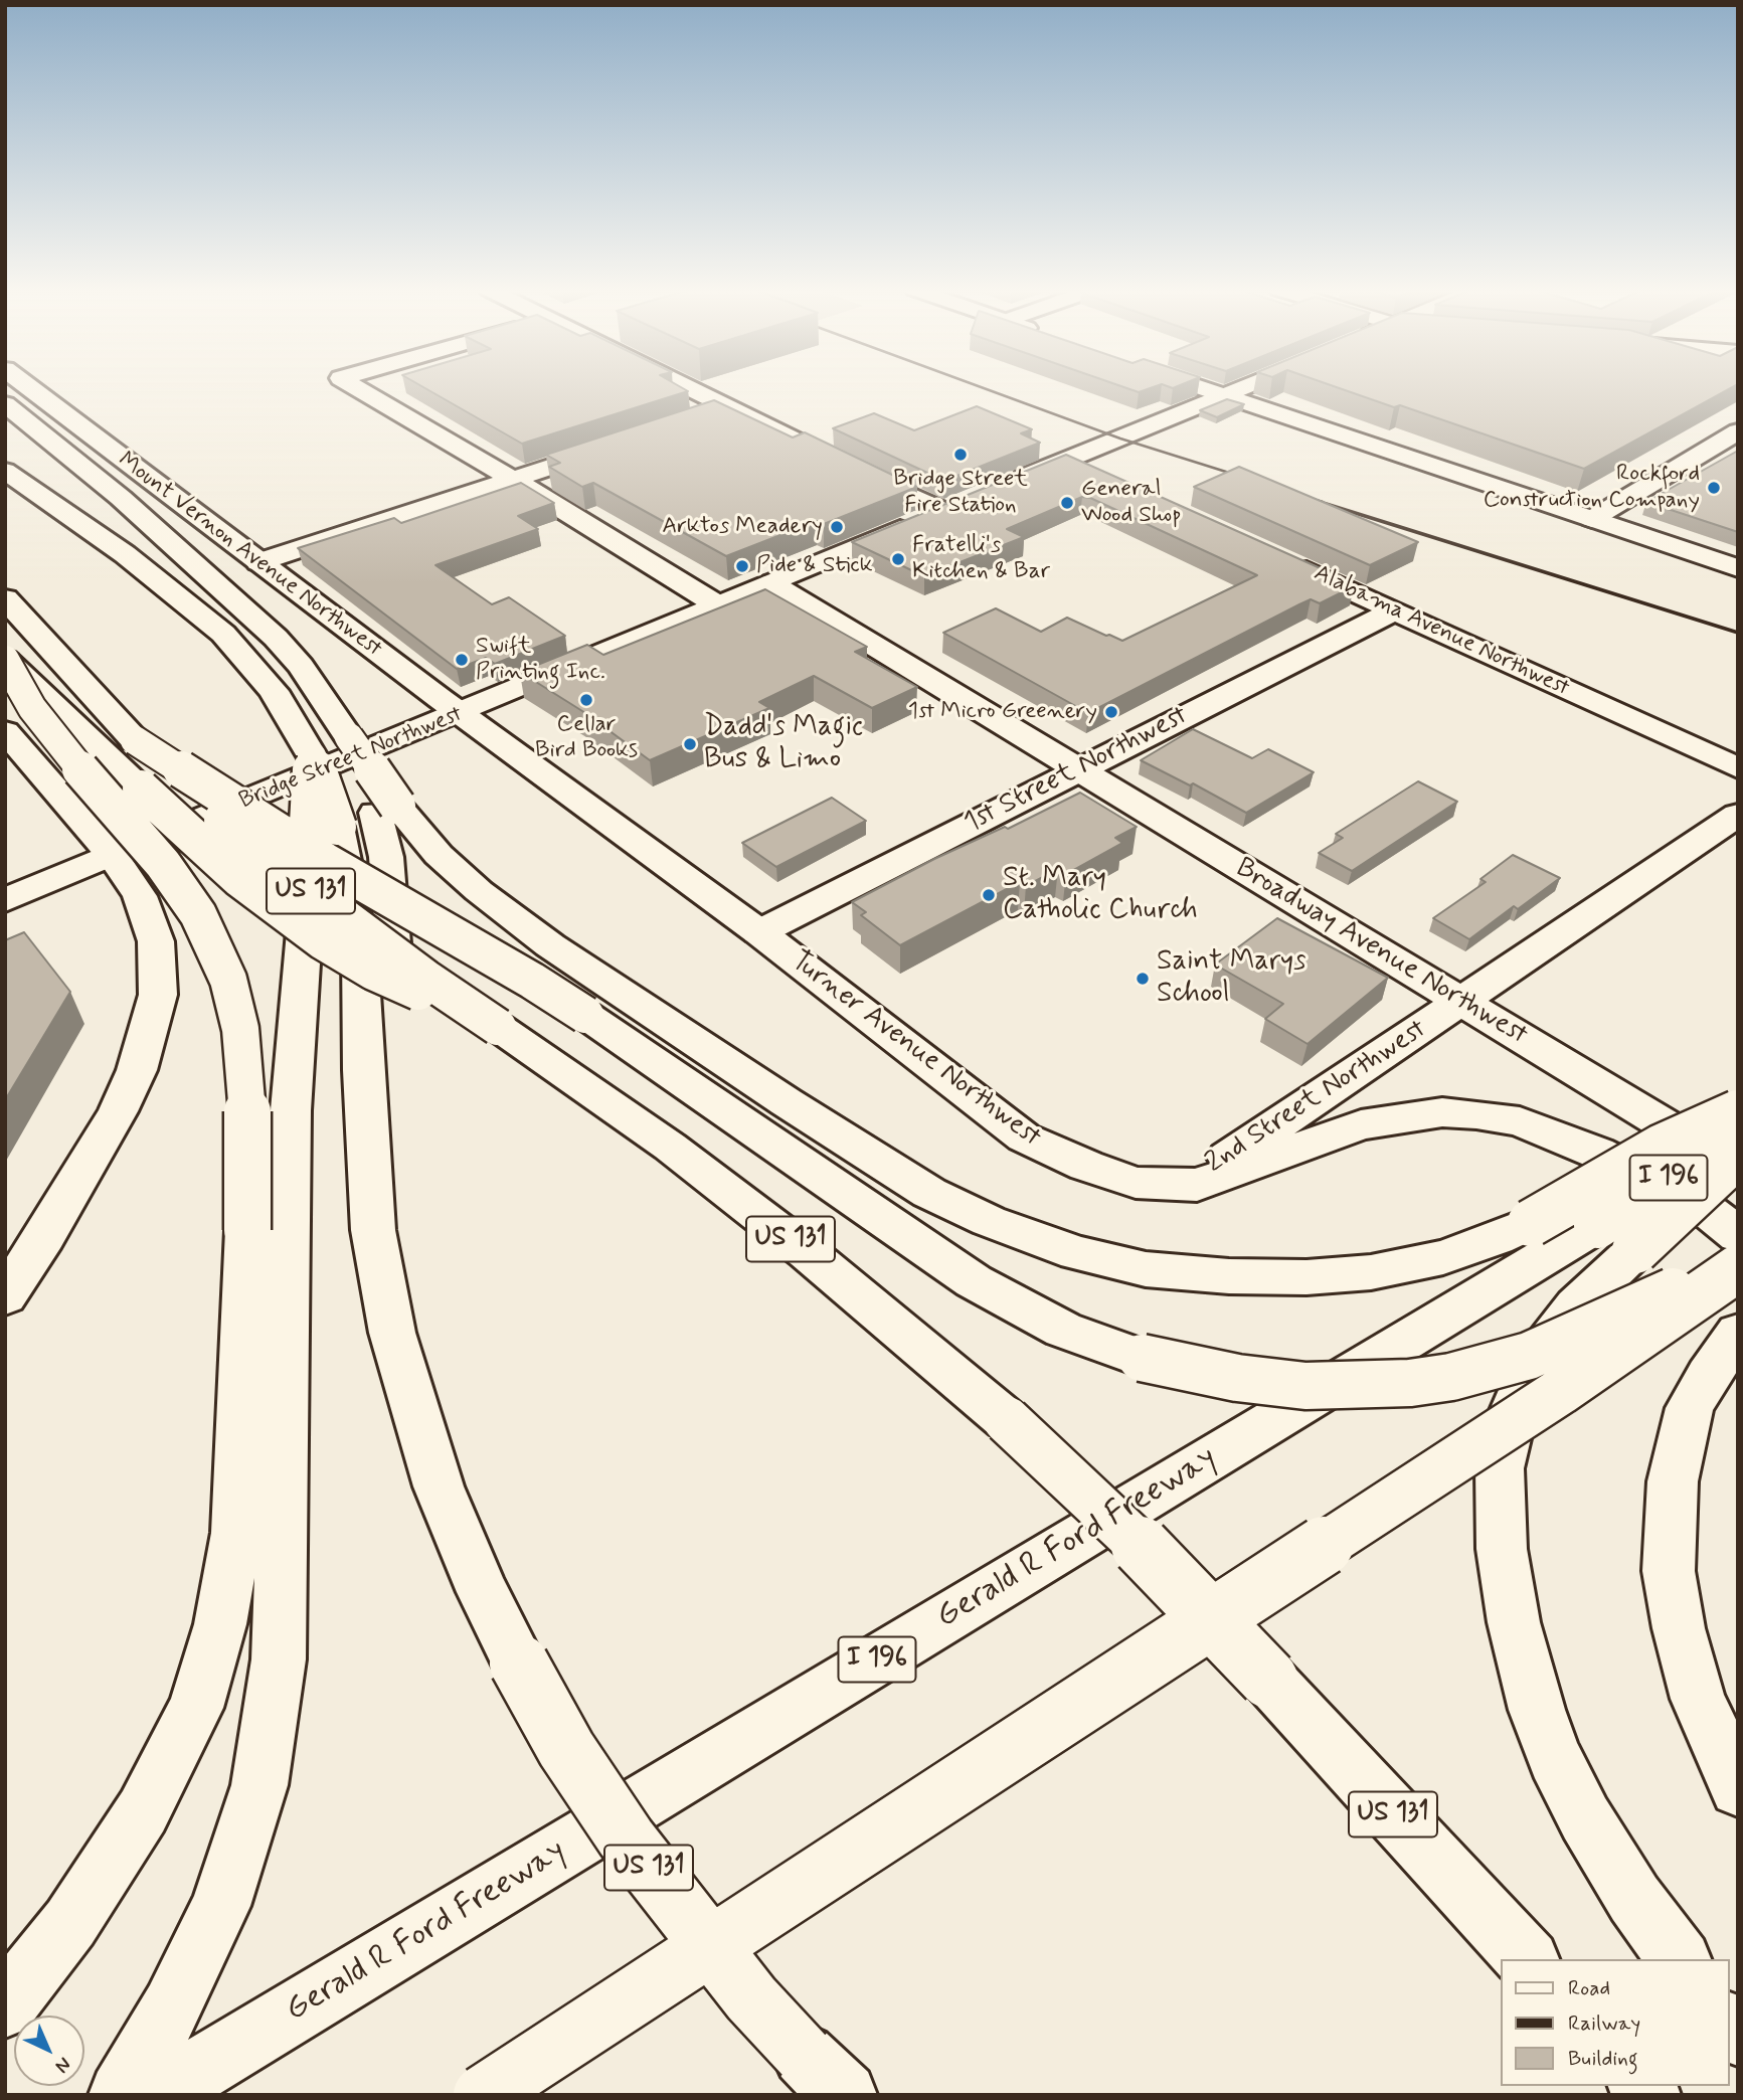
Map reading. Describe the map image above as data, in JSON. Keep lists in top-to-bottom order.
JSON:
{
  "streets": {
    "main road": [
      "Mount Vernon Avenue Northwest",
      "Alabama Avenue Northwest",
      "Bridge Street Northwest",
      "1st Street Northwest",
      "US 131",
      "Broadway Avenue Northwest",
      "Turner Avenue Northwest",
      "2nd Street Northwest",
      "I 196",
      "Gerald R Ford Freeway"
    ]
  },
  "crossings": [
    ["Mount Vernon Avenue Northwest", "Bridge Street Northwest"],
    ["Mount Vernon Avenue Northwest", "Turner Avenue Northwest"],
    ["Alabama Avenue Northwest", "1st Street Northwest"],
    ["Bridge Street Northwest", "Broadway Avenue Northwest"],
    ["Bridge Street Northwest", "Turner Avenue Northwest"],
    ["1st Street Northwest", "Broadway Avenue Northwest"],
    ["1st Street Northwest", "Turner Avenue Northwest"],
    ["Broadway Avenue Northwest", "2nd Street Northwest"],
    ["Turner Avenue Northwest", "2nd Street Northwest"]
  ],
  "places": [
    "Bridge Street Fire Station",
    "Rockford Construction Company",
    "General Wood Shop",
    "Arktos Meadery",
    "Fratelli's Kitchen & Bar",
    "Pide & Stick",
    "Swift Printing Inc.",
    "Cellar Bird Books",
    "1st Micro Greenery",
    "Dadd's Magic Bus & Limo",
    "St. Mary Catholic Church",
    "Saint Marys School"
  ],
  "legend": ["Road", "Railway", "Building"],
  "north": "bottom right"
}
